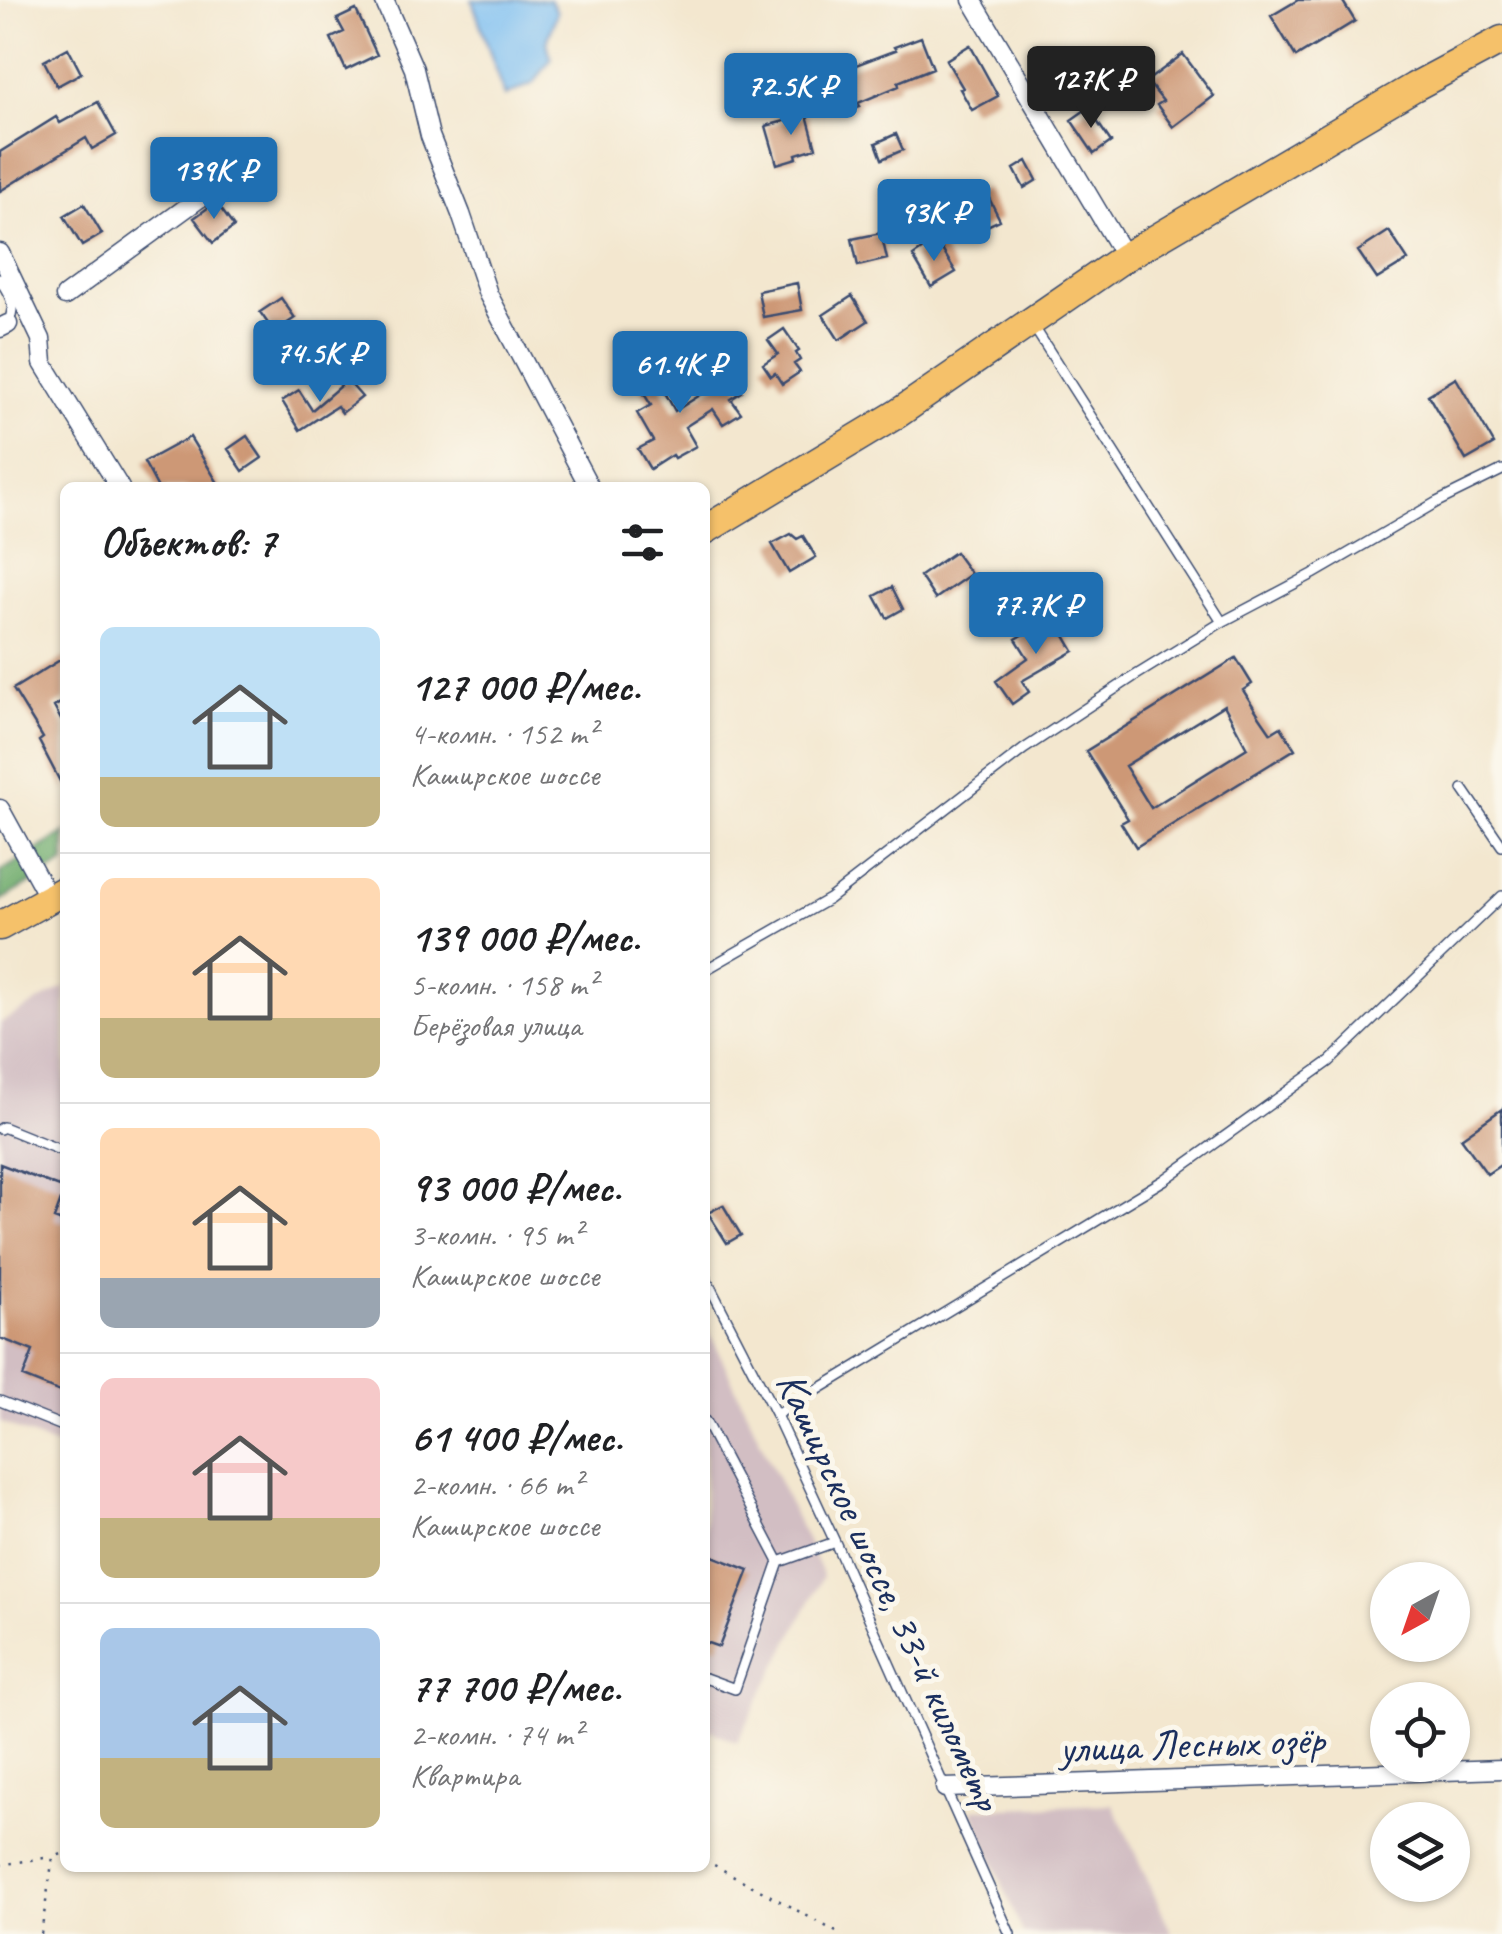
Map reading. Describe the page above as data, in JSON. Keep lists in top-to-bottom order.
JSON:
{
  "streets": {
    "street": ["улица Лесных озёр"],
    "lane": ["Каширское шоссе, 33-й километр"]
  },
  "crossings": [
    ["Каширское шоссе, 33-й километр", "улица Лесных озёр"]
  ],
  "north": "bottom left",
  "page": {
    "price": [
      "127K ₽",
      "72.5K ₽",
      "139K ₽",
      "93K ₽",
      "74.5K ₽",
      "61.4K ₽",
      "77.7K ₽"
    ],
    "heading": "Объектов: 7",
    "list": [
      {
        "name": "127 000 ₽/мес.",
        "note": "4-комн. · 152 m² · Каширское шоссе"
      },
      {
        "name": "139 000 ₽/мес.",
        "note": "5-комн. · 158 m² · Берёзовая улица"
      },
      {
        "name": "93 000 ₽/мес.",
        "note": "3-комн. · 95 m² · Каширское шоссе"
      },
      {
        "name": "61 400 ₽/мес.",
        "note": "2-комн. · 66 m² · Каширское шоссе"
      },
      {
        "name": "77 700 ₽/мес.",
        "note": "2-комн. · 74 m² · Квартира"
      }
    ]
  }
}
